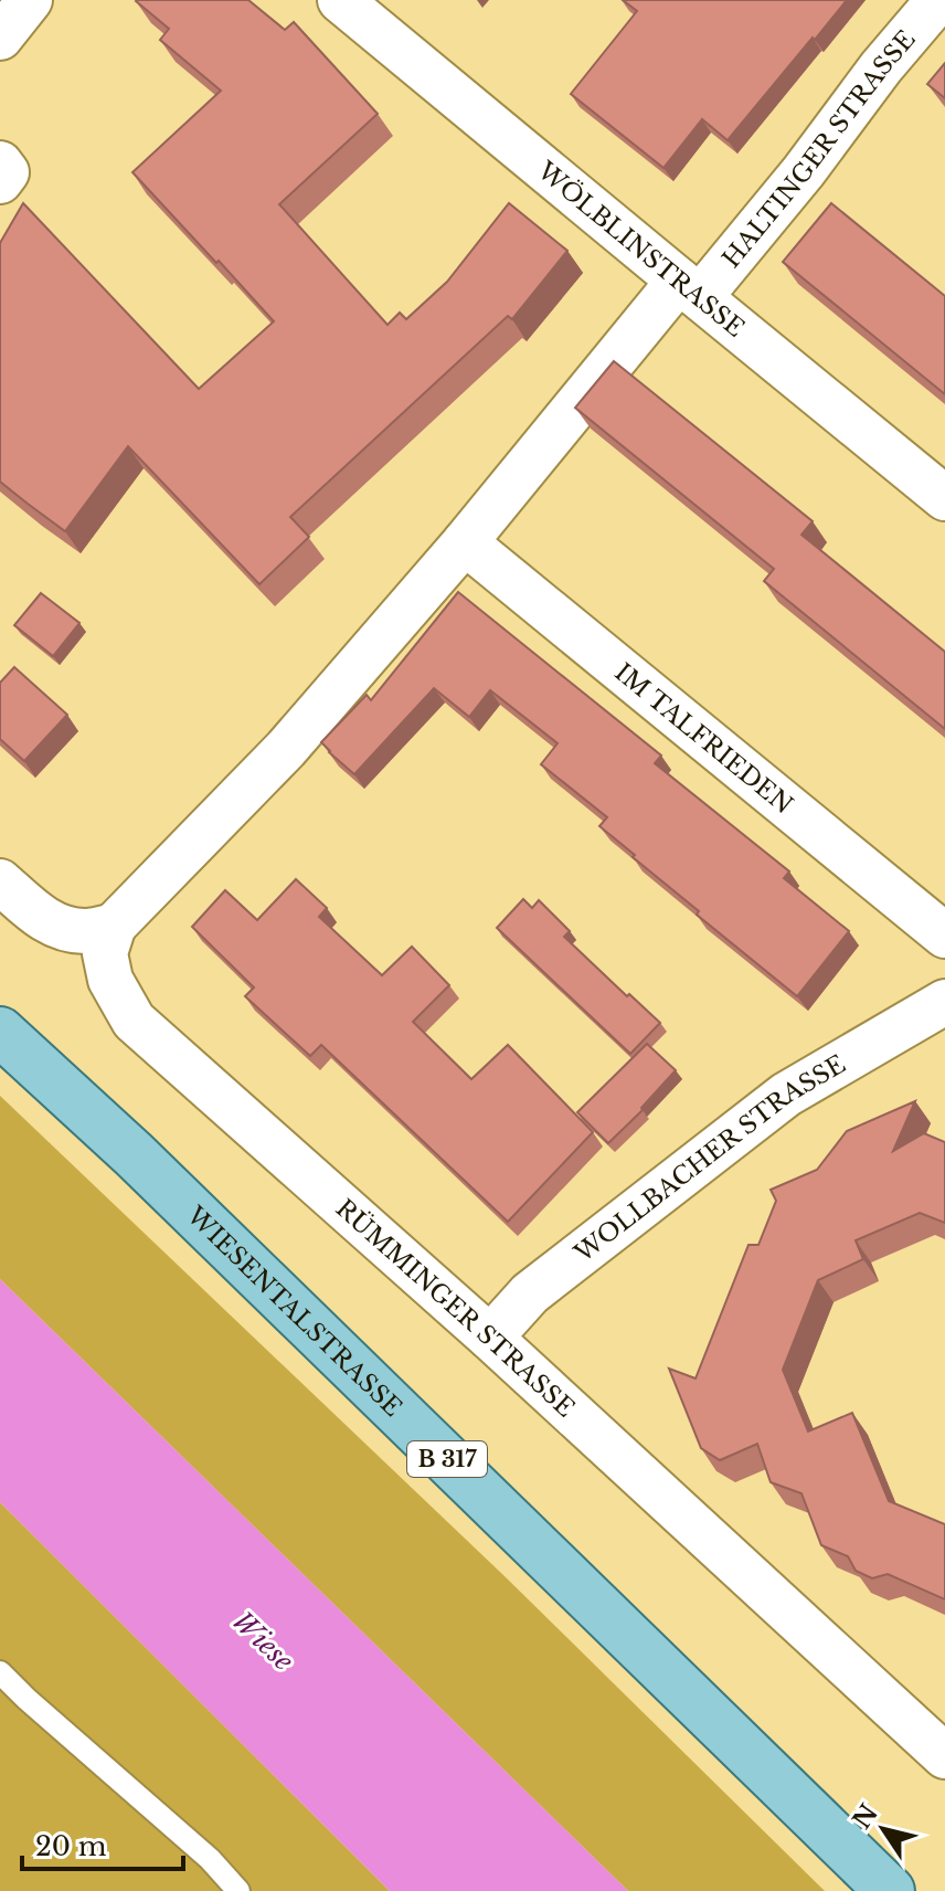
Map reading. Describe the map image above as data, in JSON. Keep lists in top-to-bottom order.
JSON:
{
  "streets": {
    "main road": ["WIESENTALSTRASSE", "B 317"],
    "street": [
      "HALTINGER STRASSE",
      "WÖLBLINSTRASSE",
      "IM TALFRIEDEN",
      "WOLLBACHER STRASSE",
      "RÜMMINGER STRASSE"
    ]
  },
  "crossings": [
    ["HALTINGER STRASSE", "WÖLBLINSTRASSE"],
    ["HALTINGER STRASSE", "IM TALFRIEDEN"],
    ["HALTINGER STRASSE", "RÜMMINGER STRASSE"],
    ["WOLLBACHER STRASSE", "RÜMMINGER STRASSE"]
  ],
  "water": ["Wiese"],
  "scale_bar": "20 m",
  "north": "top left"
}
